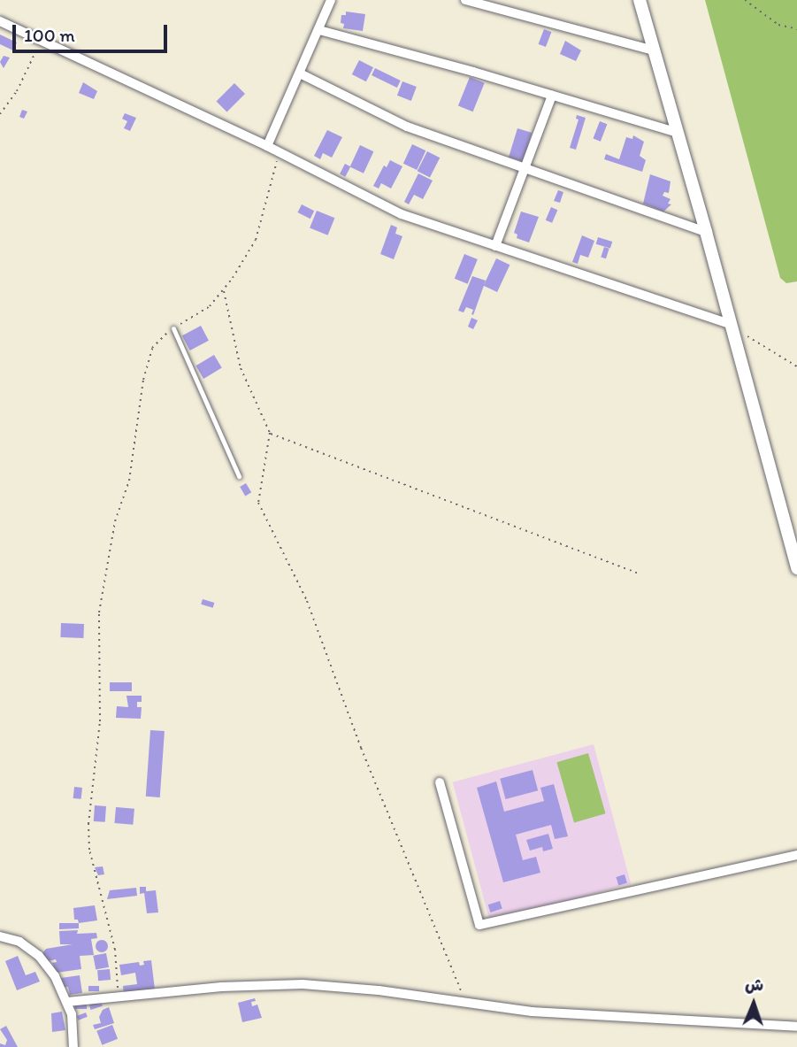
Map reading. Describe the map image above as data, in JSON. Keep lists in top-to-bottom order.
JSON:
{
  "scale_bar": "100 m",
  "north": "top"
}
